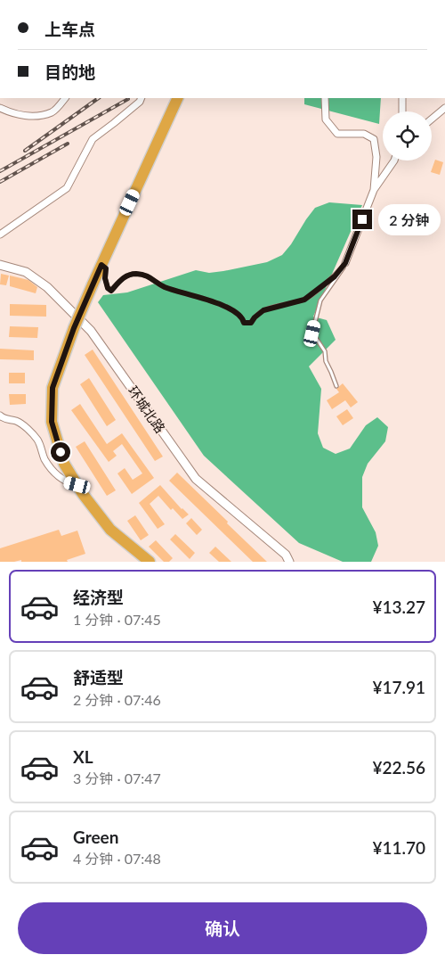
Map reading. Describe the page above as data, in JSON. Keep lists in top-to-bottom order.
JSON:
{
  "streets": {
    "street": ["环城北路"]
  },
  "page": {
    "banner": ["上车点", "目的地"],
    "bubble": "2 分钟",
    "list": [
      {
        "name": "经济型",
        "note": "1 分钟 · 07:45",
        "value": "¥13.27"
      },
      {
        "name": "舒适型",
        "note": "2 分钟 · 07:46",
        "value": "¥17.91"
      },
      {
        "name": "XL",
        "note": "3 分钟 · 07:47",
        "value": "¥22.56"
      },
      {
        "name": "Green",
        "note": "4 分钟 · 07:48",
        "value": "¥11.70"
      }
    ],
    "buttons": "确认"
  }
}
